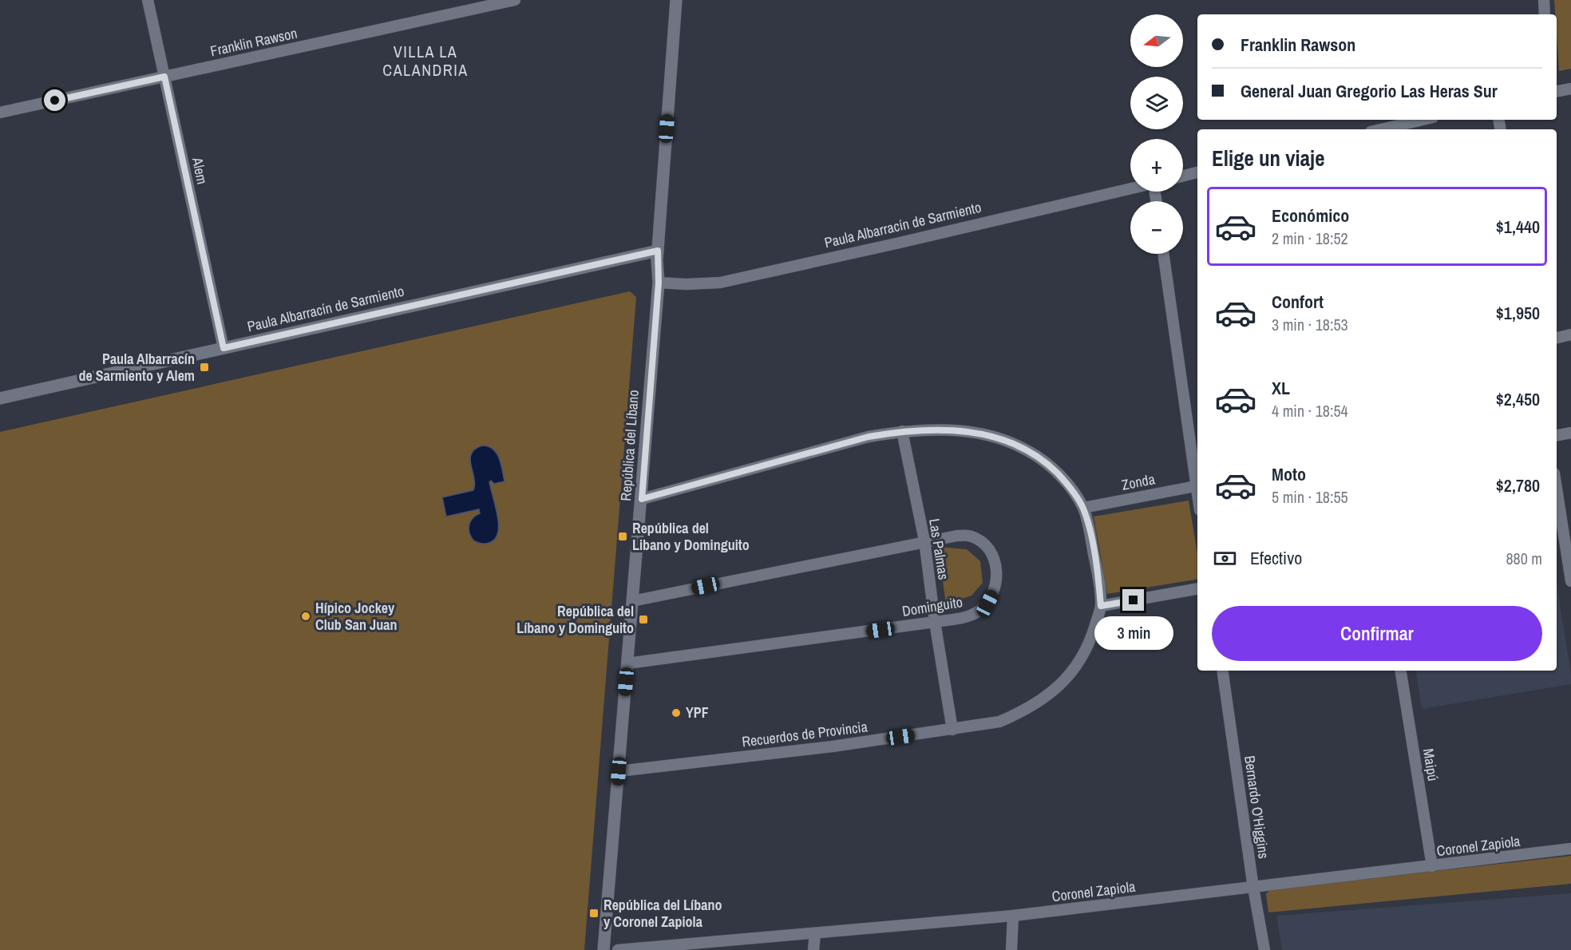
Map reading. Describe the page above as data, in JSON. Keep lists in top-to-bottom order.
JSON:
{
  "streets": {
    "main road": ["Paula Albarracín de Sarmiento", "República del Líbano"],
    "street": [
      "Franklin Rawson",
      "Alem",
      "Zonda",
      "Las Palmas",
      "Dominguito",
      "Recuerdos de Provincia",
      "Maipú",
      "Bernardo O'Higgins",
      "Coronel Zapiola"
    ]
  },
  "crossings": [
    ["Franklin Rawson", "Alem"],
    ["Alem", "Paula Albarracín de Sarmiento"],
    ["Paula Albarracín de Sarmiento", "República del Líbano"],
    ["República del Líbano", "Dominguito"],
    ["República del Líbano", "Recuerdos de Provincia"],
    ["Zonda", "Recuerdos de Provincia"],
    ["Las Palmas", "Dominguito"],
    ["Las Palmas", "Recuerdos de Provincia"],
    ["Maipú", "Coronel Zapiola"],
    ["Bernardo O'Higgins", "Coronel Zapiola"]
  ],
  "districts": ["VILLA LA CALANDRIA"],
  "places": {
    "transit": [
      "Paula Albarracín de Sarmiento y Alem",
      "República del Libano y Dominguito",
      "República del Líbano y Dominguito",
      "República del Líbano y Coronel Zapiola"
    ],
    "other": ["Hípico Jockey Club San Juan", "YPF"]
  },
  "north": "left",
  "page": {
    "map_buttons": ["+", "−"],
    "banner": ["Franklin Rawson", "General Juan Gregorio Las Heras Sur"],
    "heading": "Elige un viaje",
    "list": [
      {
        "name": "Económico",
        "note": "2 min · 18:52",
        "value": "$1,440"
      },
      {
        "name": "Confort",
        "note": "3 min · 18:53",
        "value": "$1,950"
      },
      {
        "name": "XL",
        "note": "4 min · 18:54",
        "value": "$2,450"
      },
      {
        "name": "Moto",
        "note": "5 min · 18:55",
        "value": "$2,780"
      }
    ],
    "pay": ["Efectivo", "880 m"],
    "buttons": "Confirmar",
    "bubble": "3 min"
  }
}
